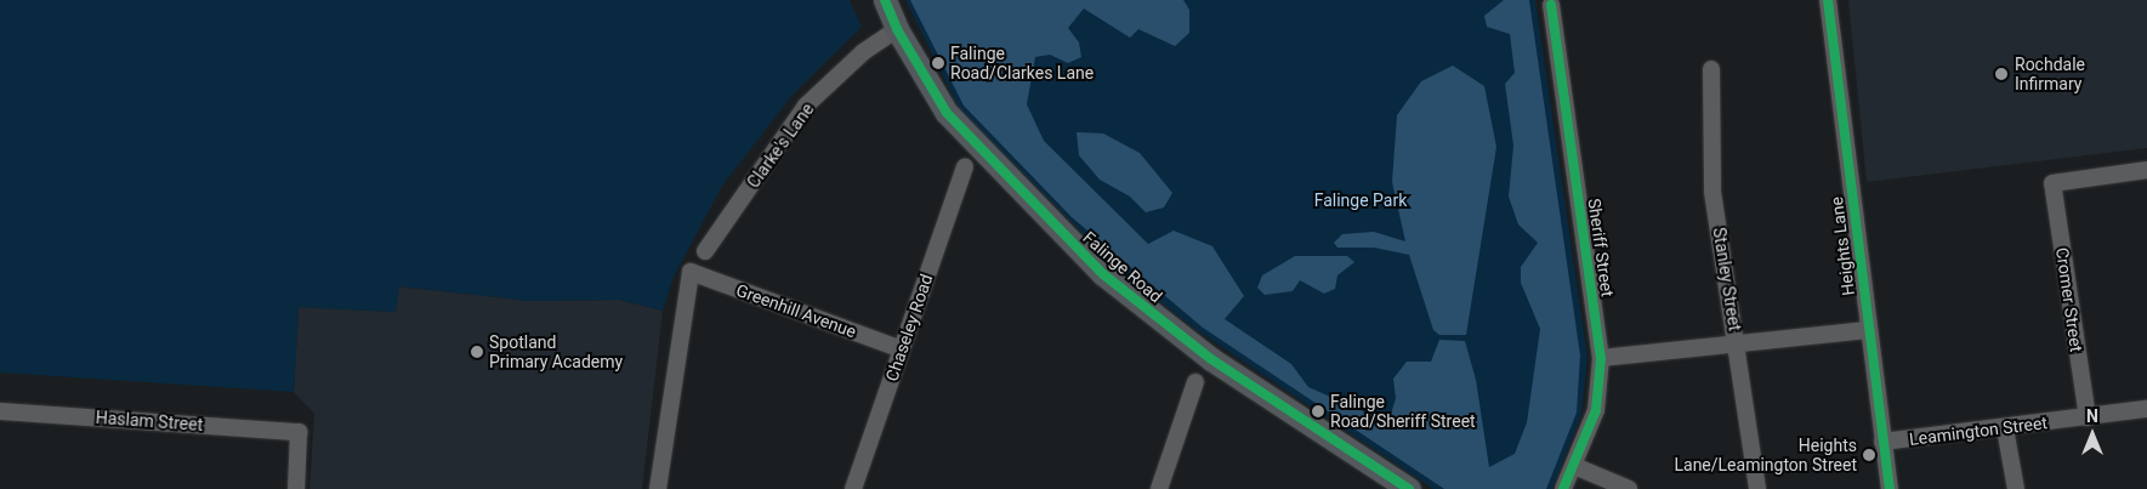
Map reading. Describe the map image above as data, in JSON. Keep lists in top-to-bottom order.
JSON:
{
  "streets": {
    "main road": ["Falinge Road"],
    "street": [
      "Clarke's Lane",
      "Heights Lane",
      "Sheriff Street",
      "Stanley Street",
      "Cromer Street",
      "Greenhill Avenue",
      "Chaseley Road",
      "Haslam Street",
      "Leamington Street"
    ]
  },
  "crossings": [
    ["Clarke's Lane", "Falinge Road"],
    ["Heights Lane", "Leamington Street"],
    ["Cromer Street", "Leamington Street"],
    ["Greenhill Avenue", "Chaseley Road"]
  ],
  "parks": ["Falinge Park"],
  "places": [
    "Falinge Road/Clarkes Lane",
    "Rochdale Infirmary",
    "Spotland Primary Academy",
    "Falinge Road/Sheriff Street",
    "Heights Lane/Leamington Street"
  ],
  "north": "top"
}
